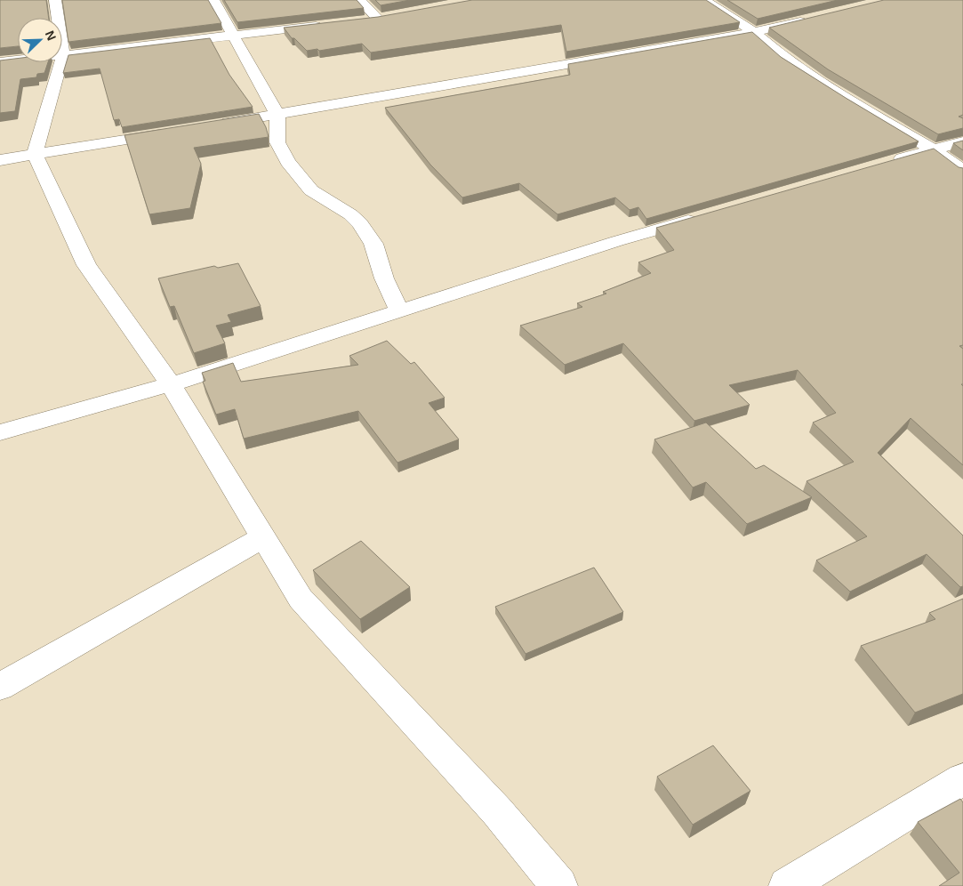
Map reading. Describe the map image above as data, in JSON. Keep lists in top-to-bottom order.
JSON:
{
  "north": "top right"
}
